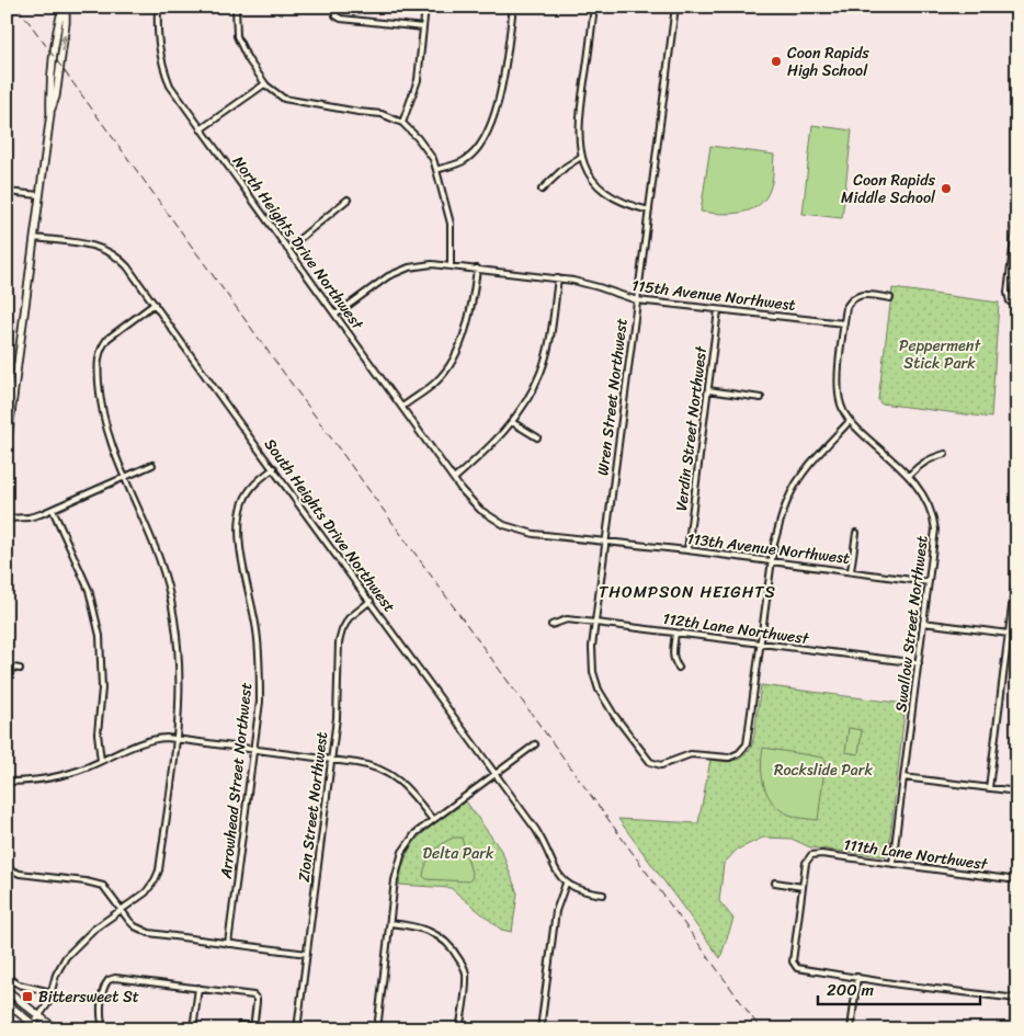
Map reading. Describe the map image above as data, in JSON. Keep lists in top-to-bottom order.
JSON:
{
  "streets": {
    "street": [
      "North Heights Drive Northwest",
      "115th Avenue Northwest",
      "Wren Street Northwest",
      "Verdin Street Northwest",
      "South Heights Drive Northwest",
      "113th Avenue Northwest",
      "Swallow Street Northwest",
      "112th Lane Northwest",
      "Arrowhead Street Northwest",
      "Zion Street Northwest",
      "111th Lane Northwest"
    ]
  },
  "crossings": [
    ["North Heights Drive Northwest", "115th Avenue Northwest"],
    ["North Heights Drive Northwest", "113th Avenue Northwest"],
    ["115th Avenue Northwest", "Wren Street Northwest"],
    ["115th Avenue Northwest", "Verdin Street Northwest"],
    ["115th Avenue Northwest", "Swallow Street Northwest"],
    ["Wren Street Northwest", "113th Avenue Northwest"],
    ["Wren Street Northwest", "112th Lane Northwest"],
    ["Verdin Street Northwest", "113th Avenue Northwest"],
    ["South Heights Drive Northwest", "Arrowhead Street Northwest"],
    ["South Heights Drive Northwest", "Zion Street Northwest"],
    ["113th Avenue Northwest", "Swallow Street Northwest"],
    ["Swallow Street Northwest", "112th Lane Northwest"],
    ["Swallow Street Northwest", "111th Lane Northwest"]
  ],
  "districts": ["THOMPSON HEIGHTS"],
  "parks": ["Pepperment Stick Park", "Rockslide Park", "Delta Park"],
  "places": {
    "other": ["Coon Rapids High School", "Coon Rapids Middle School"],
    "transit": ["Bittersweet St"]
  },
  "scale_bar": "200 m"
}
